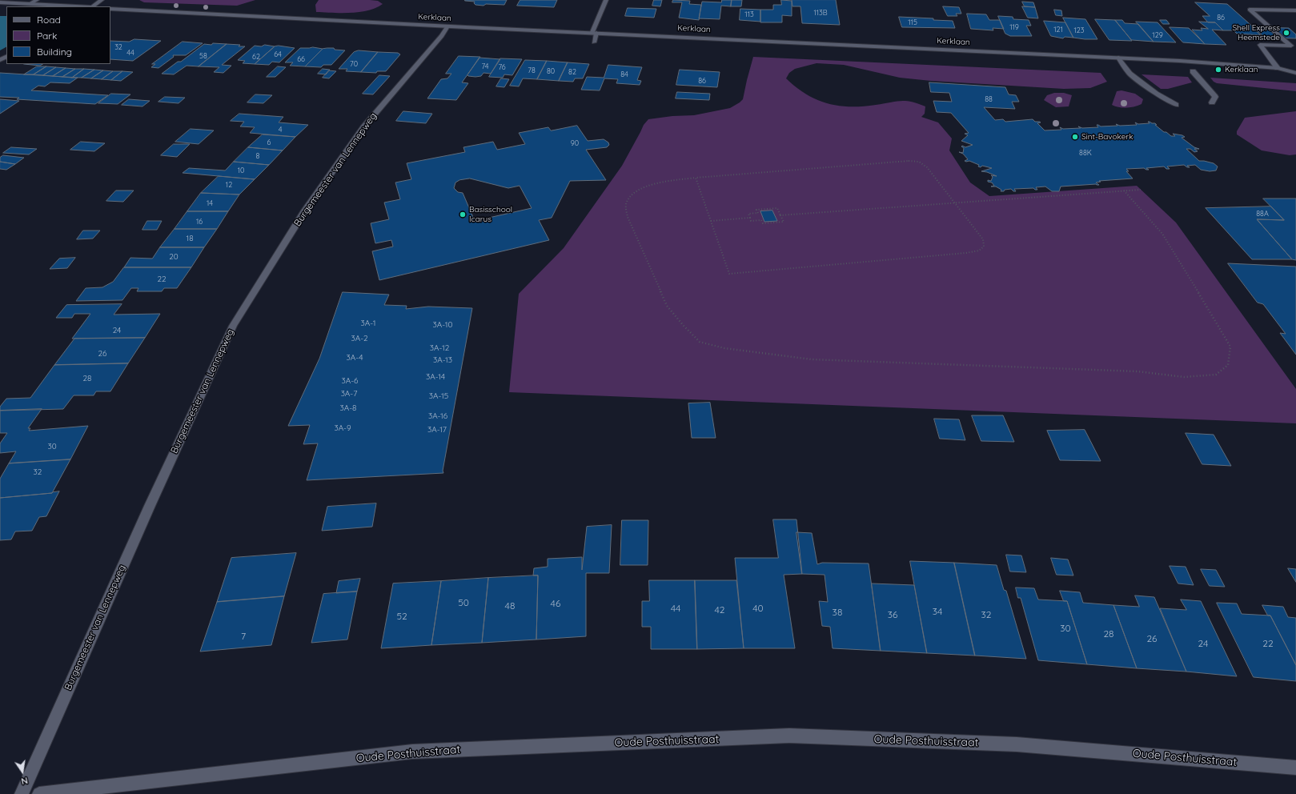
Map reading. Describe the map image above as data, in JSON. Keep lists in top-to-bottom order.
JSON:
{
  "streets": {
    "street": ["Kerklaan", "Burgemeester van Lennepweg", "Oude Posthuisstraat"]
  },
  "crossings": [
    ["Kerklaan", "Burgemeester van Lennepweg"]
  ],
  "places": [
    "Shell Express Heemstede",
    "Kerklaan",
    "Sint-Bavokerk",
    "Basisschool Icarus"
  ],
  "house_numbers": [
    "113B",
    "113",
    "86",
    "115",
    "119",
    "121",
    "123",
    "129",
    "32",
    "44",
    "64",
    "58",
    "62",
    "66",
    "70",
    "74",
    "76",
    "78",
    "80",
    "82",
    "84",
    "86",
    "88",
    "4",
    "6",
    "90",
    "88K",
    "8",
    "10",
    "12",
    "14",
    "88A",
    "16",
    "18",
    "20",
    "22",
    "3A-1",
    "3A-10",
    "24",
    "3A-2",
    "3A-12",
    "26",
    "3A-4",
    "3A-13",
    "3A-14",
    "28",
    "3A-6",
    "3A-7",
    "3A-15",
    "3A-8",
    "3A-16",
    "3A-9",
    "3A-17",
    "30",
    "32",
    "50",
    "46",
    "48",
    "44",
    "40",
    "42",
    "34",
    "38",
    "36",
    "32",
    "52",
    "30",
    "28",
    "7",
    "26",
    "24",
    "22"
  ],
  "legend": ["Road", "Park", "Building"],
  "north": "bottom"
}
